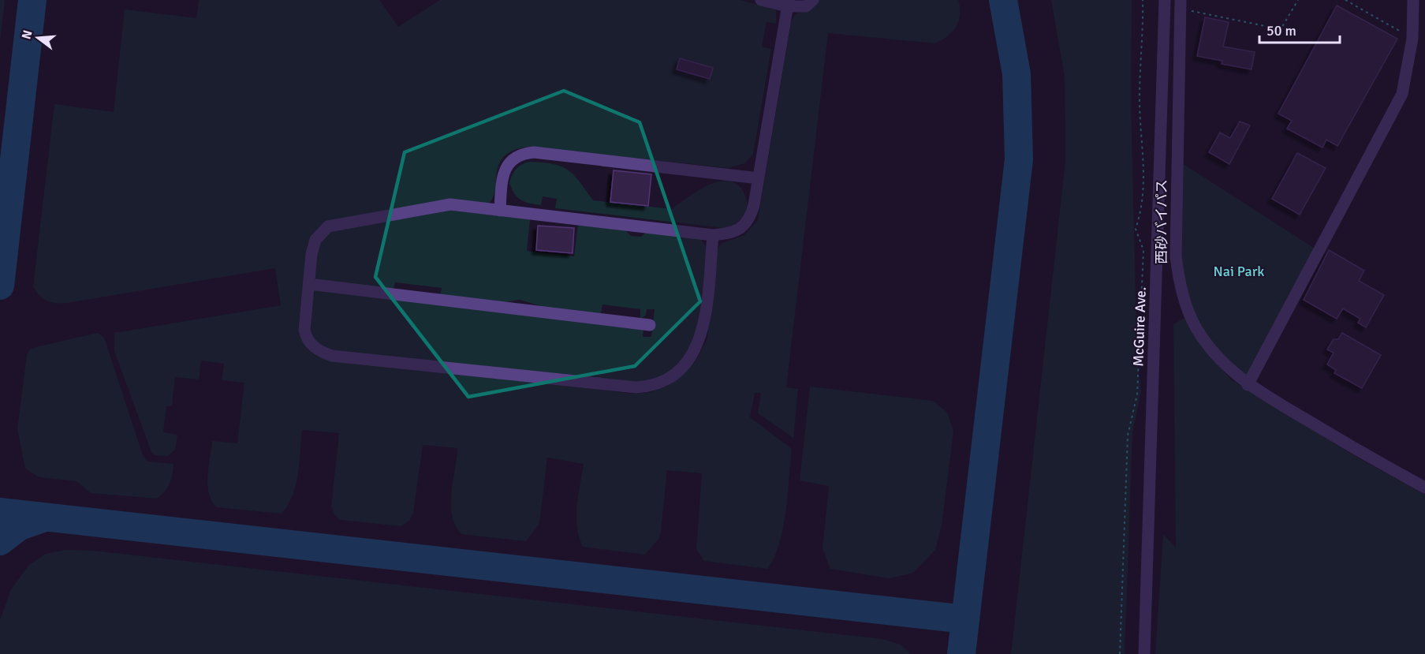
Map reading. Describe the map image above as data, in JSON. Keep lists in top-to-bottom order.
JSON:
{
  "streets": {
    "street": ["西砂バイパス", "McGuire Ave."]
  },
  "parks": ["Nai Park"],
  "scale_bar": "50 m",
  "north": "left"
}
